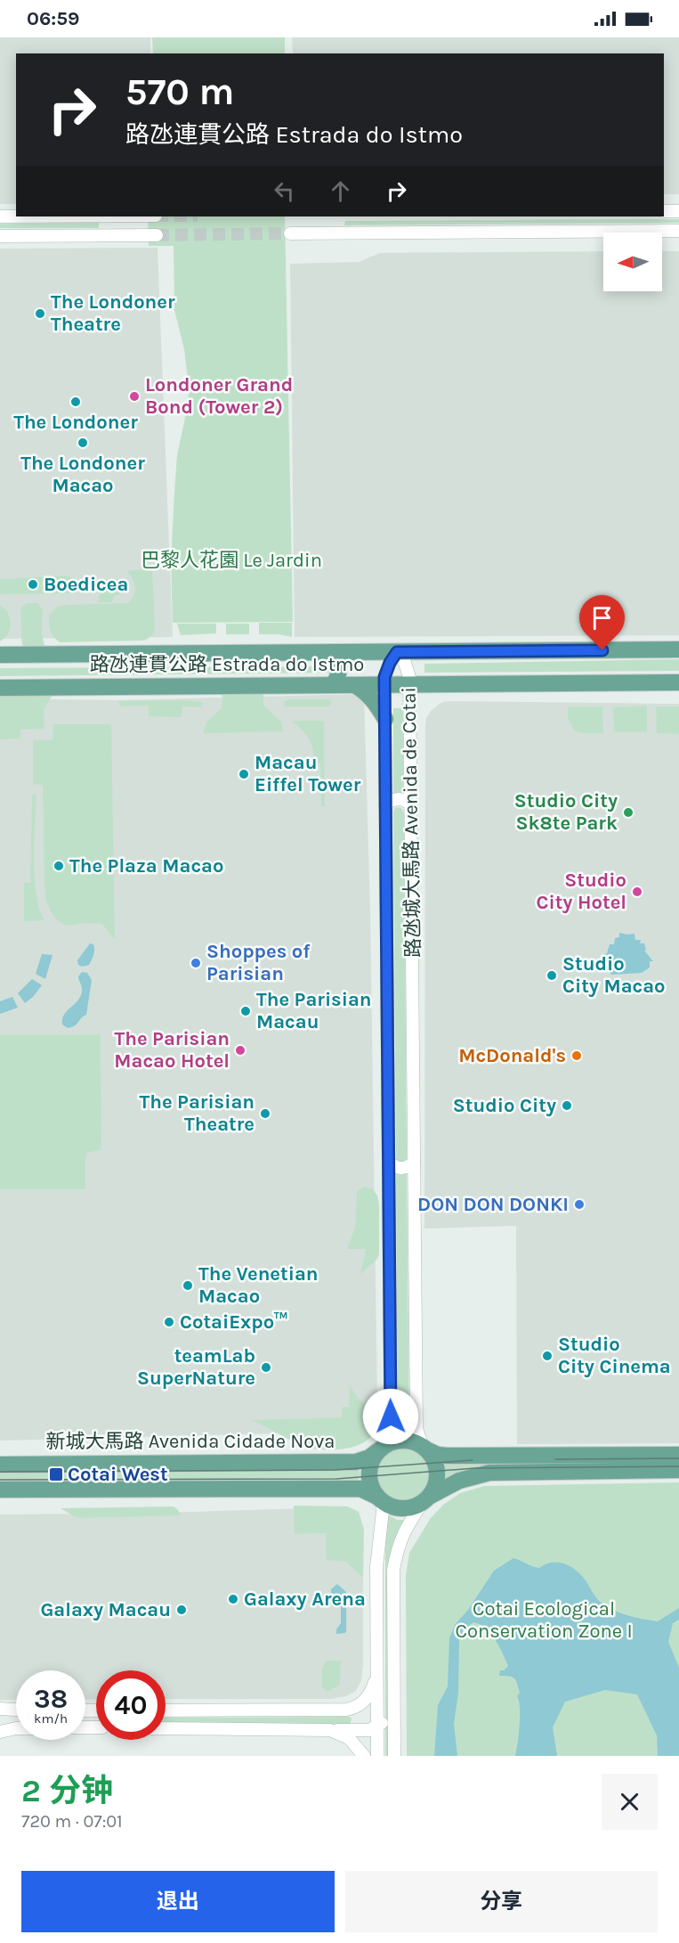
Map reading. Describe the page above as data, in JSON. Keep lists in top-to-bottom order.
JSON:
{
  "streets": {
    "main road": ["路氹連貫公路 Estrada do Istmo", "新城大馬路 Avenida Cidade Nova"],
    "street": ["路氹城大馬路 Avenida de Cotai"]
  },
  "crossings": [
    ["路氹連貫公路 Estrada do Istmo", "路氹城大馬路 Avenida de Cotai"],
    ["路氹城大馬路 Avenida de Cotai", "新城大馬路 Avenida Cidade Nova"]
  ],
  "parks": ["巴黎人花園 Le Jardin", "Cotai Ecological Conservation Zone I"],
  "places": {
    "other": [
      "The Londoner Theatre",
      "Londoner Grand Bond (Tower 2)",
      "The Londoner",
      "The Londoner Macao",
      "Boedicea",
      "Macau Eiffel Tower",
      "Studio City Sk8te Park",
      "The Plaza Macao",
      "Studio City Hotel",
      "Shoppes of Parisian",
      "Studio City Macao",
      "The Parisian Macau",
      "The Parisian Macao Hotel",
      "McDonald's",
      "Studio City",
      "The Parisian Theatre",
      "DON DON DONKI",
      "The Venetian Macao",
      "CotaiExpo™",
      "Studio City Cinema",
      "teamLab SuperNature",
      "Galaxy Arena",
      "Galaxy Macau"
    ],
    "transit": ["Cotai West"]
  },
  "north": "left",
  "page": {
    "status": "06:59",
    "turn": ["570 m", "路氹連貫公路 Estrada do Istmo"],
    "speed": "38 km/h",
    "limit": "40",
    "heading": ["2 分钟", "720 m · 07:01"],
    "buttons": ["退出", "分享"]
  }
}
